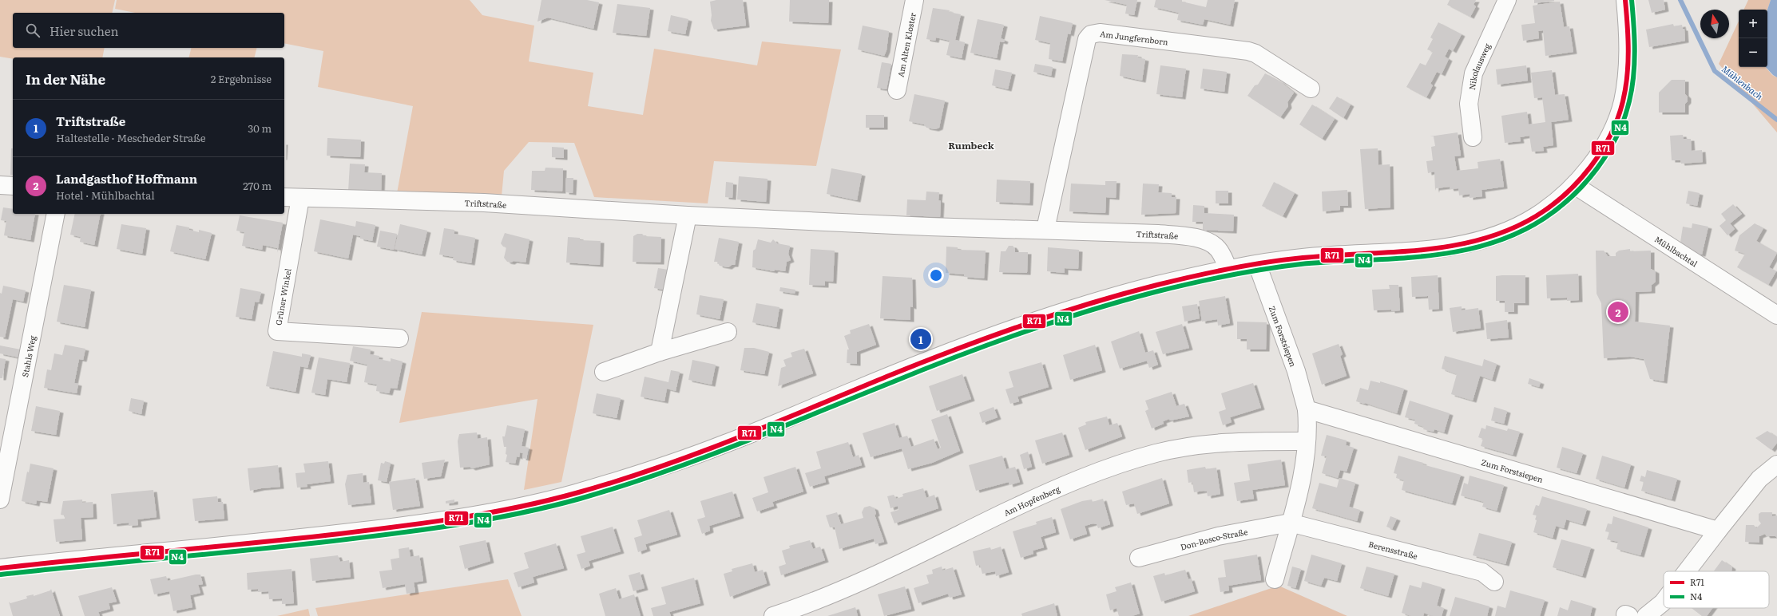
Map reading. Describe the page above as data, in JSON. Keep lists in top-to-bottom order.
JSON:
{
  "streets": {
    "street": [
      "Am Jungfernborn",
      "Am Alten Kloster",
      "Nikolausweg",
      "Triftstraße",
      "Mühlbachtal",
      "Grüner Winkel",
      "Zum Forstsiepen",
      "Stahls Weg",
      "Am Hopfenberg",
      "Don-Bosco-Straße",
      "Berensstraße"
    ]
  },
  "crossings": [
    ["Am Jungfernborn", "Triftstraße"],
    ["Triftstraße", "Grüner Winkel"],
    ["Zum Forstsiepen", "Am Hopfenberg"],
    ["Zum Forstsiepen", "Don-Bosco-Straße"],
    ["Zum Forstsiepen", "Berensstraße"],
    ["Don-Bosco-Straße", "Berensstraße"]
  ],
  "districts": ["Rumbeck"],
  "water": ["Mühlenbach"],
  "lines": ["transit line R71", "transit line N4"],
  "legend": ["R71", "N4"],
  "north": "top",
  "page": {
    "map_buttons": ["+", "−"],
    "search": "Hier suchen",
    "heading": ["In der Nähe", "2 Ergebnisse"],
    "list": [
      {
        "mark": "1",
        "name": "Triftstraße",
        "note": "Haltestelle · Mescheder Straße",
        "value": "30 m"
      },
      {
        "mark": "2",
        "name": "Landgasthof Hoffmann",
        "note": "Hotel · Mühlbachtal",
        "value": "270 m"
      }
    ],
    "pins": ["2", "1"]
  }
}
